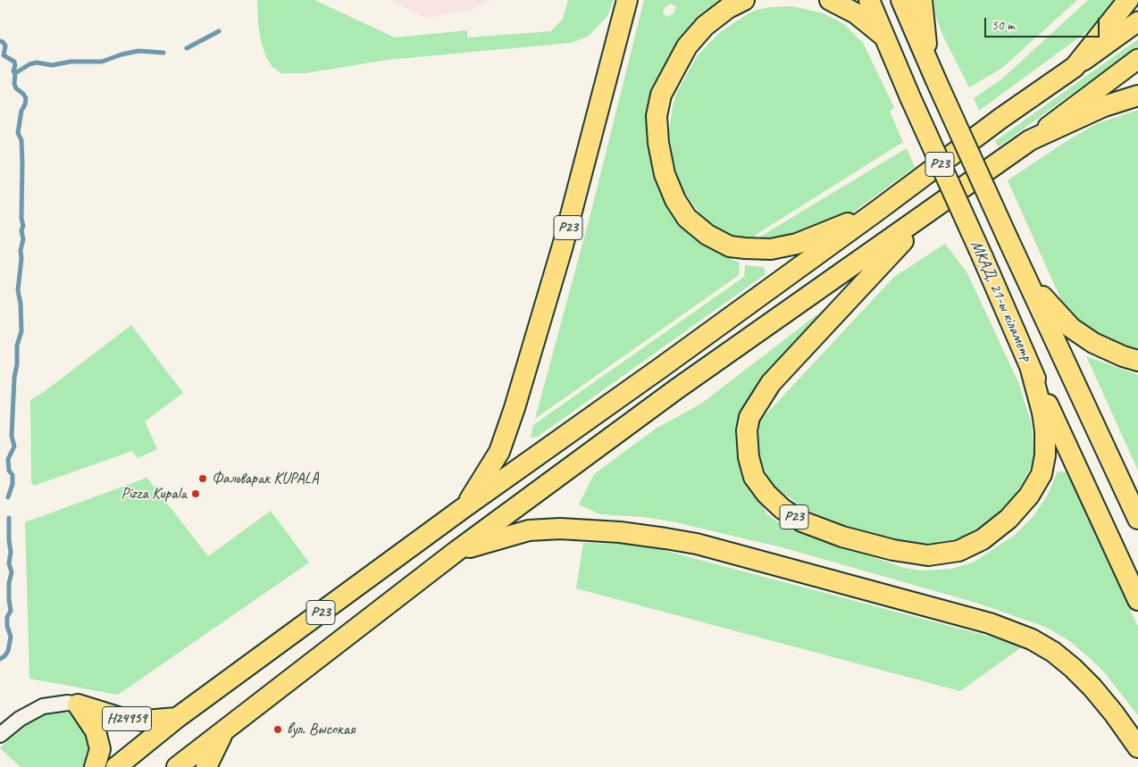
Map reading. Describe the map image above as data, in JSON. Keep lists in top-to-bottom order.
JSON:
{
  "streets": {
    "highway": ["Р23", "МКАД, 21-ы кіламетр", "Н24959"]
  },
  "crossings": [
    ["Р23", "МКАД, 21-ы кіламетр"],
    ["Р23", "Н24959"]
  ],
  "places": ["Фальварак KUPALA", "Pizza Kupala", "вул. Высокая"],
  "scale_bar": "50 m"
}
